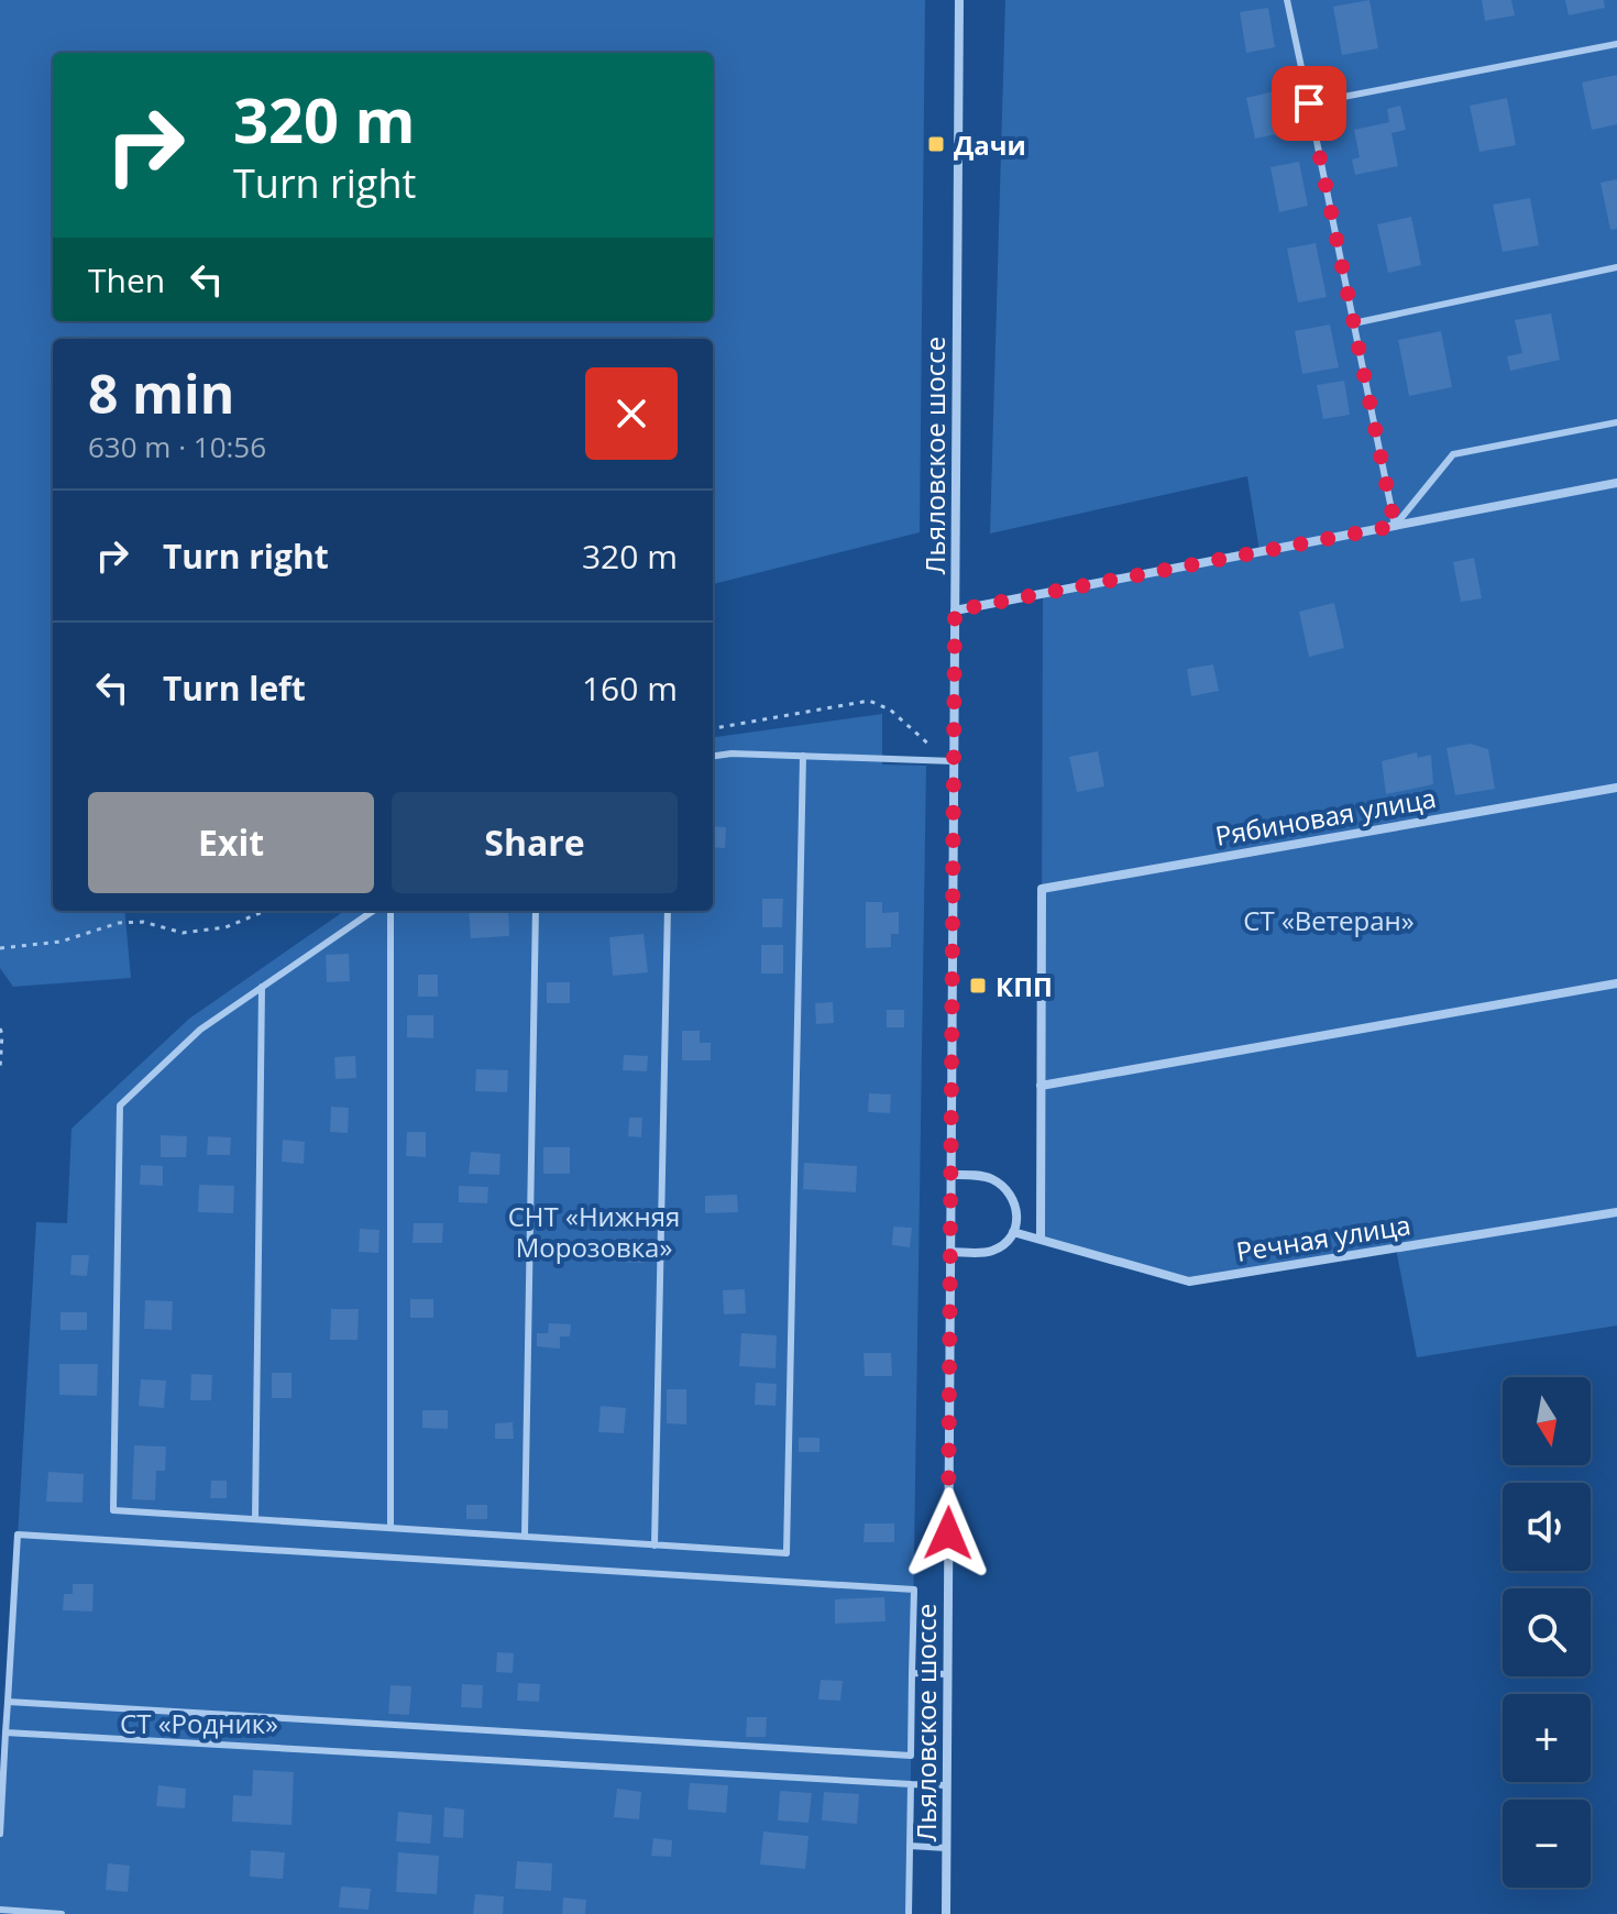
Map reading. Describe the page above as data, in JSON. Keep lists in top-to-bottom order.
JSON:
{
  "streets": {
    "street": ["Льяловское шоссе", "Рябиновая улица", "Речная улица"]
  },
  "crossings": [
    ["Льяловское шоссе", "Речная улица"]
  ],
  "parks": ["СТ «Ветеран»", "СНТ «Нижняя Морозовка»", "СТ «Родник»"],
  "places": {
    "transit": ["Дачи", "КПП"]
  },
  "north": "bottom",
  "page": {
    "turn": ["320 m", "Turn right"],
    "then": "Then",
    "heading": ["8 min", "630 m · 10:56"],
    "list": [
      {
        "name": "Turn right",
        "value": "320 m"
      },
      {
        "name": "Turn left",
        "value": "160 m"
      }
    ],
    "buttons": ["Exit", "Share"],
    "map_buttons": ["+", "−"]
  }
}
